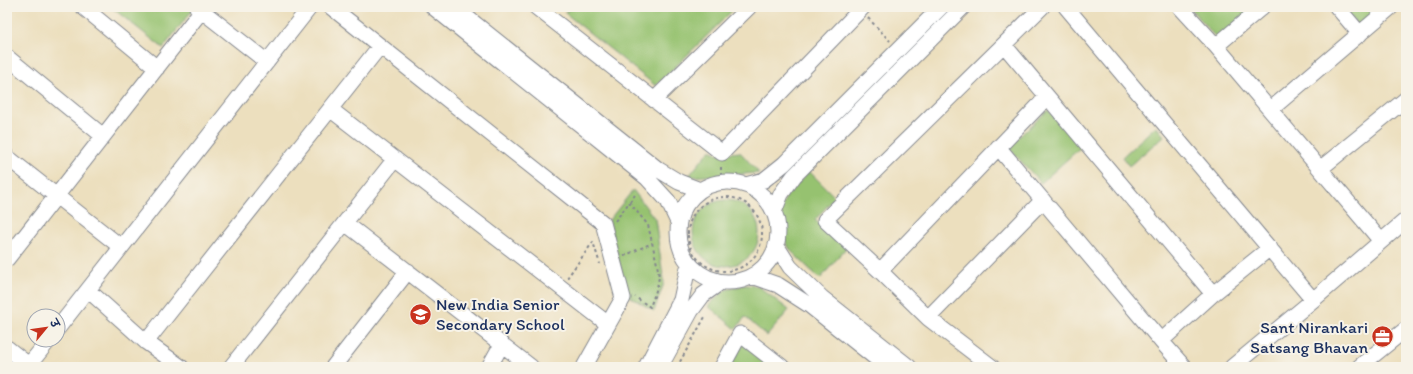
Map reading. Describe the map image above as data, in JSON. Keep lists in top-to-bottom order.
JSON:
{
  "places": {
    "school or university": ["New India Senior Secondary School"],
    "office": ["Sant Nirankari Satsang Bhavan"]
  },
  "north": "top right"
}
